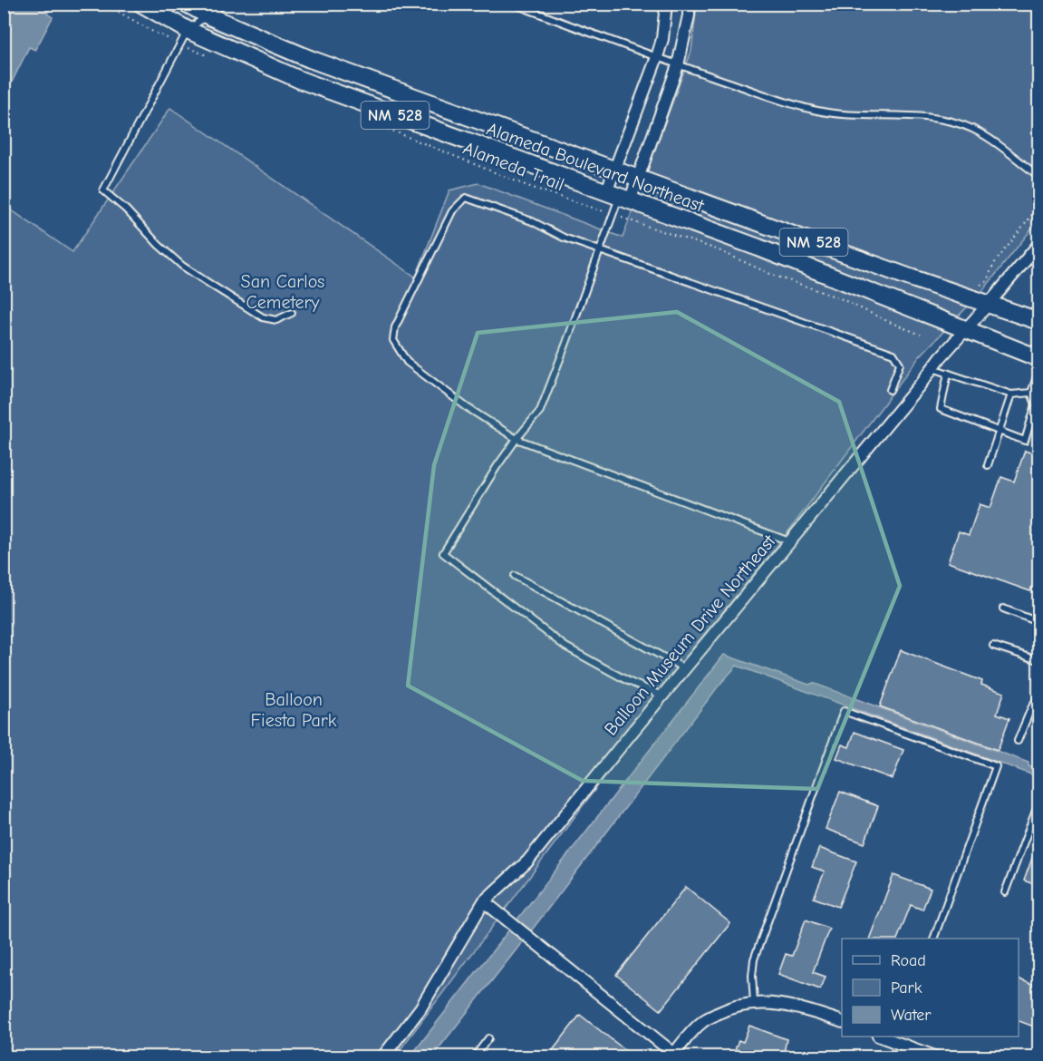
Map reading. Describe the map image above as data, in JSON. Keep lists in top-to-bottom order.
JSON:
{
  "streets": {
    "main road": ["NM 528", "Alameda Boulevard Northeast"],
    "street": ["Balloon Museum Drive Northeast"],
    "path": ["Alameda Trail"]
  },
  "crossings": [
    ["Alameda Boulevard Northeast", "Balloon Museum Drive Northeast"]
  ],
  "parks": ["San Carlos Cemetery", "Balloon Fiesta Park"],
  "legend": ["Road", "Park", "Water"]
}
